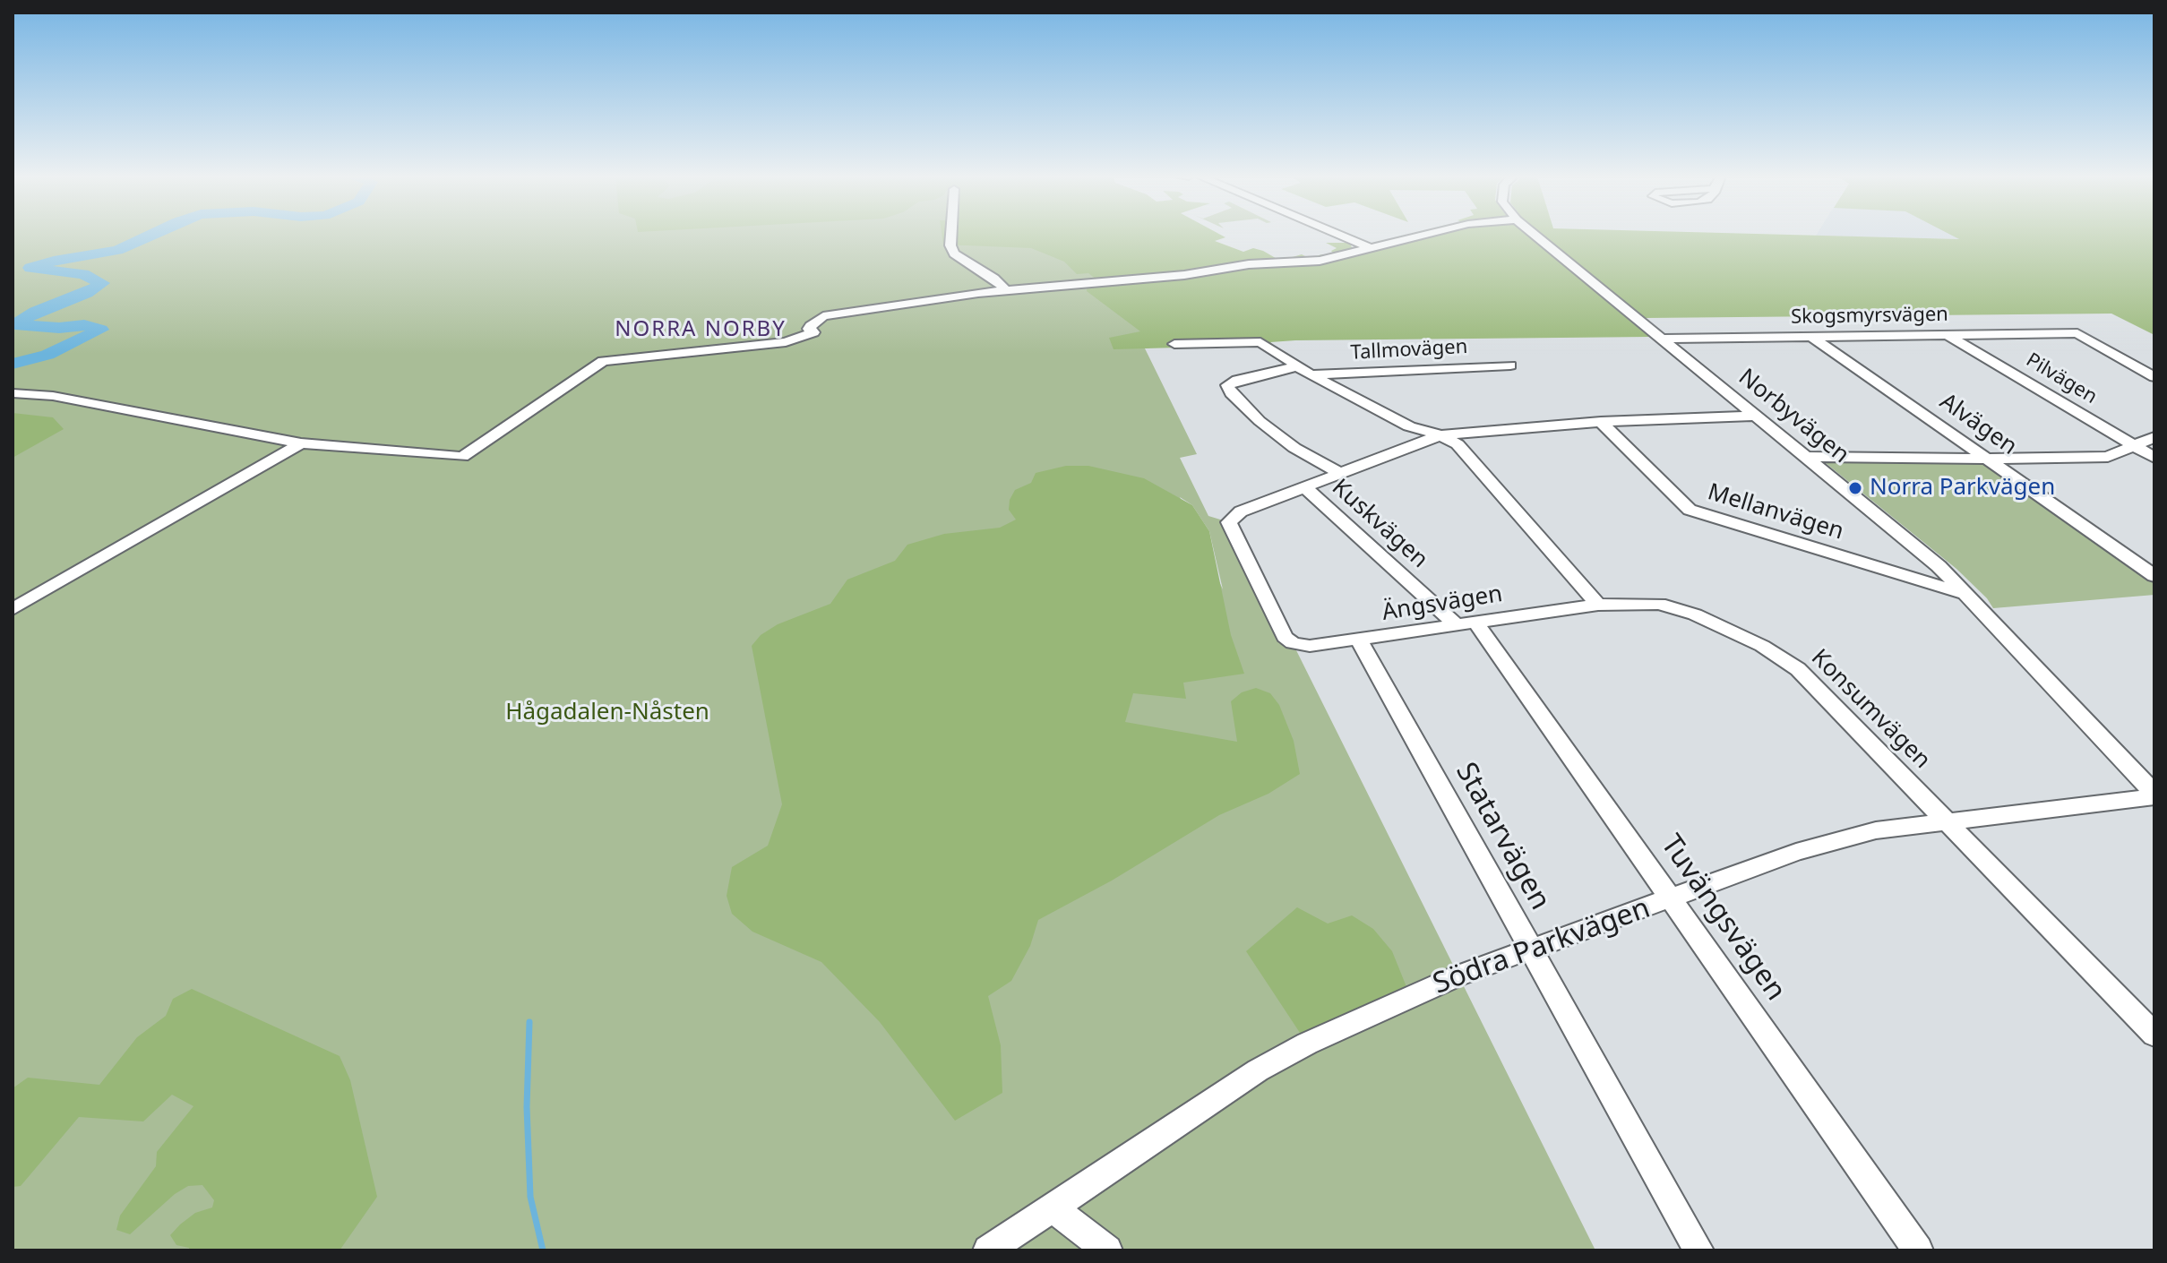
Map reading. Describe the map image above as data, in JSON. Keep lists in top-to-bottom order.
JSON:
{
  "streets": {
    "street": [
      "Skogsmyrsvägen",
      "Tallmovägen",
      "Pilvägen",
      "Norbyvägen",
      "Alvägen",
      "Mellanvägen",
      "Kuskvägen",
      "Ängsvägen",
      "Konsumvägen",
      "Statarvägen",
      "Tuvängsvägen",
      "Södra Parkvägen"
    ]
  },
  "crossings": [
    ["Skogsmyrsvägen", "Pilvägen"],
    ["Skogsmyrsvägen", "Norbyvägen"],
    ["Skogsmyrsvägen", "Alvägen"],
    ["Norbyvägen", "Mellanvägen"],
    ["Norbyvägen", "Södra Parkvägen"],
    ["Kuskvägen", "Ängsvägen"],
    ["Kuskvägen", "Tuvängsvägen"],
    ["Ängsvägen", "Konsumvägen"],
    ["Ängsvägen", "Statarvägen"],
    ["Ängsvägen", "Tuvängsvägen"],
    ["Konsumvägen", "Södra Parkvägen"],
    ["Statarvägen", "Södra Parkvägen"],
    ["Tuvängsvägen", "Södra Parkvägen"]
  ],
  "districts": ["NORRA NORBY"],
  "parks": ["Hågadalen-Nåsten"],
  "places": ["Norra Parkvägen"]
}
